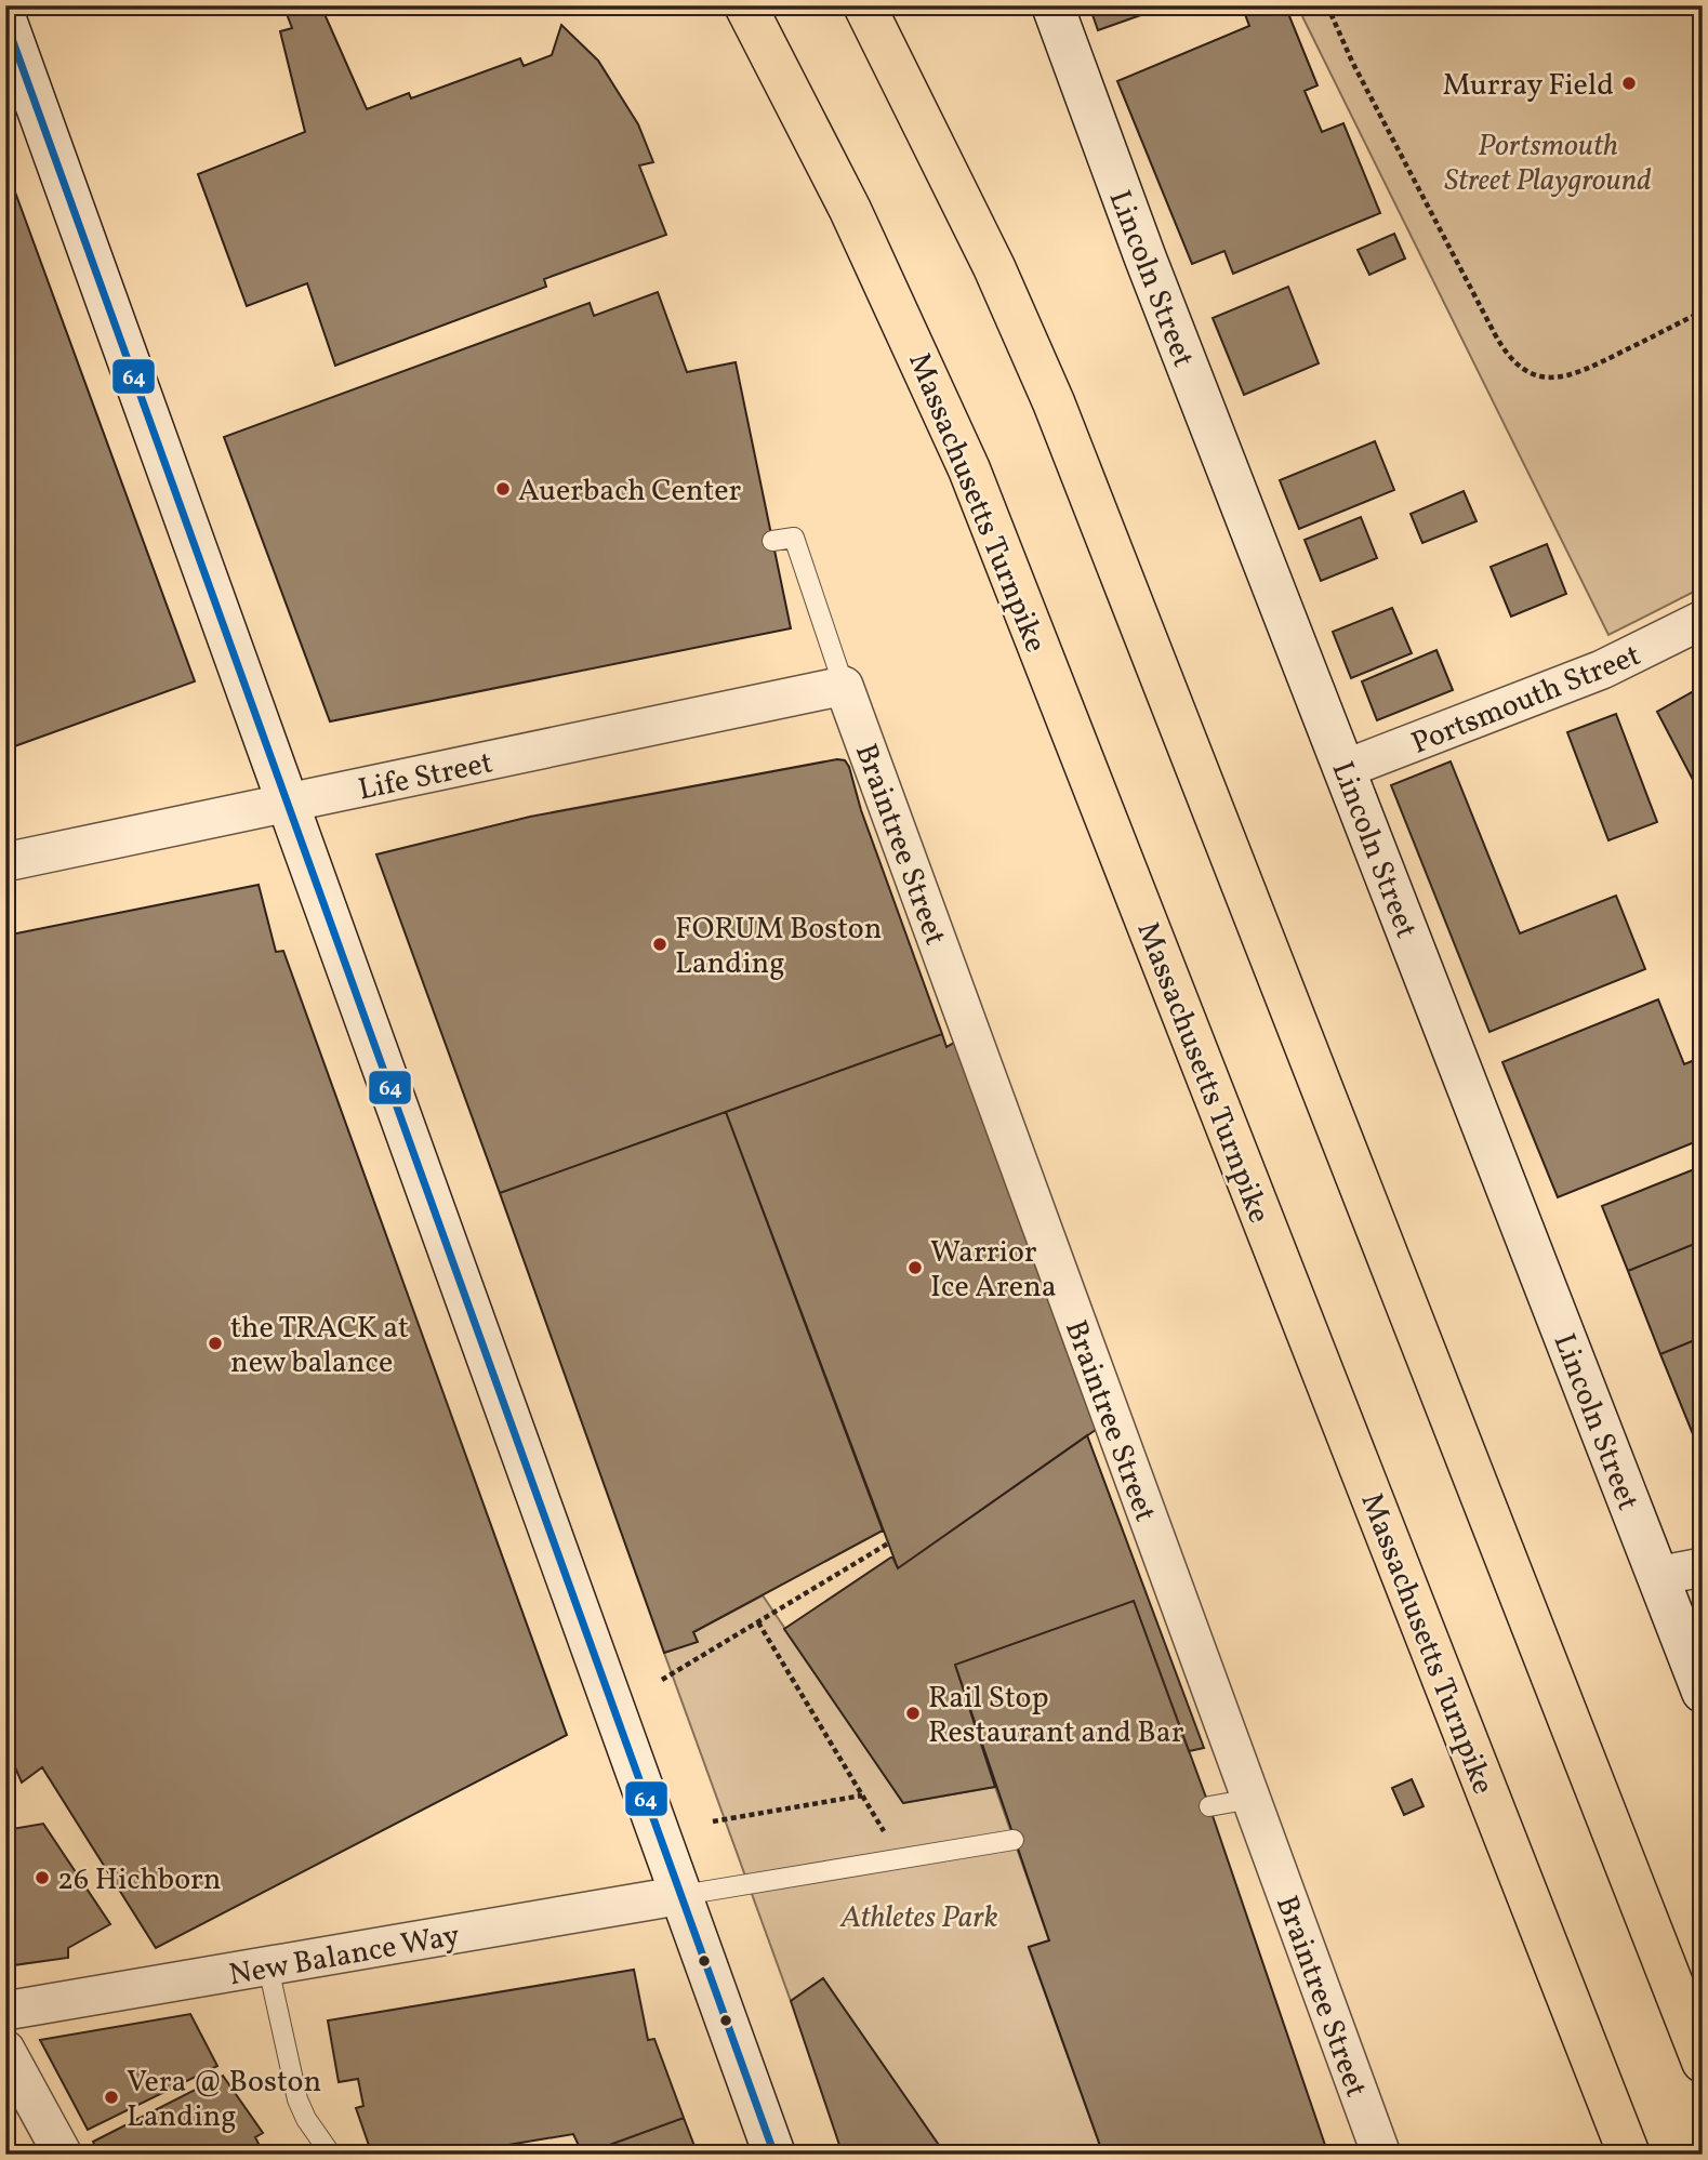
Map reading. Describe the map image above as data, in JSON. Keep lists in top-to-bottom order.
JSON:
{
  "streets": {
    "highway": ["Massachusetts Turnpike"],
    "street": [
      "Lincoln Street",
      "Portsmouth Street",
      "Life Street",
      "Braintree Street",
      "New Balance Way"
    ]
  },
  "crossings": [
    ["Lincoln Street", "Portsmouth Street"],
    ["Life Street", "Braintree Street"]
  ],
  "parks": ["Portsmouth Street Playground", "Athletes Park"],
  "places": [
    "Murray Field",
    "Auerbach Center",
    "FORUM Boston Landing",
    "Warrior Ice Arena",
    "the TRACK at new balance",
    "Rail Stop Restaurant and Bar",
    "26 Hichborn",
    "Vera @ Boston Landing"
  ],
  "lines": ["transit line 64"]
}
